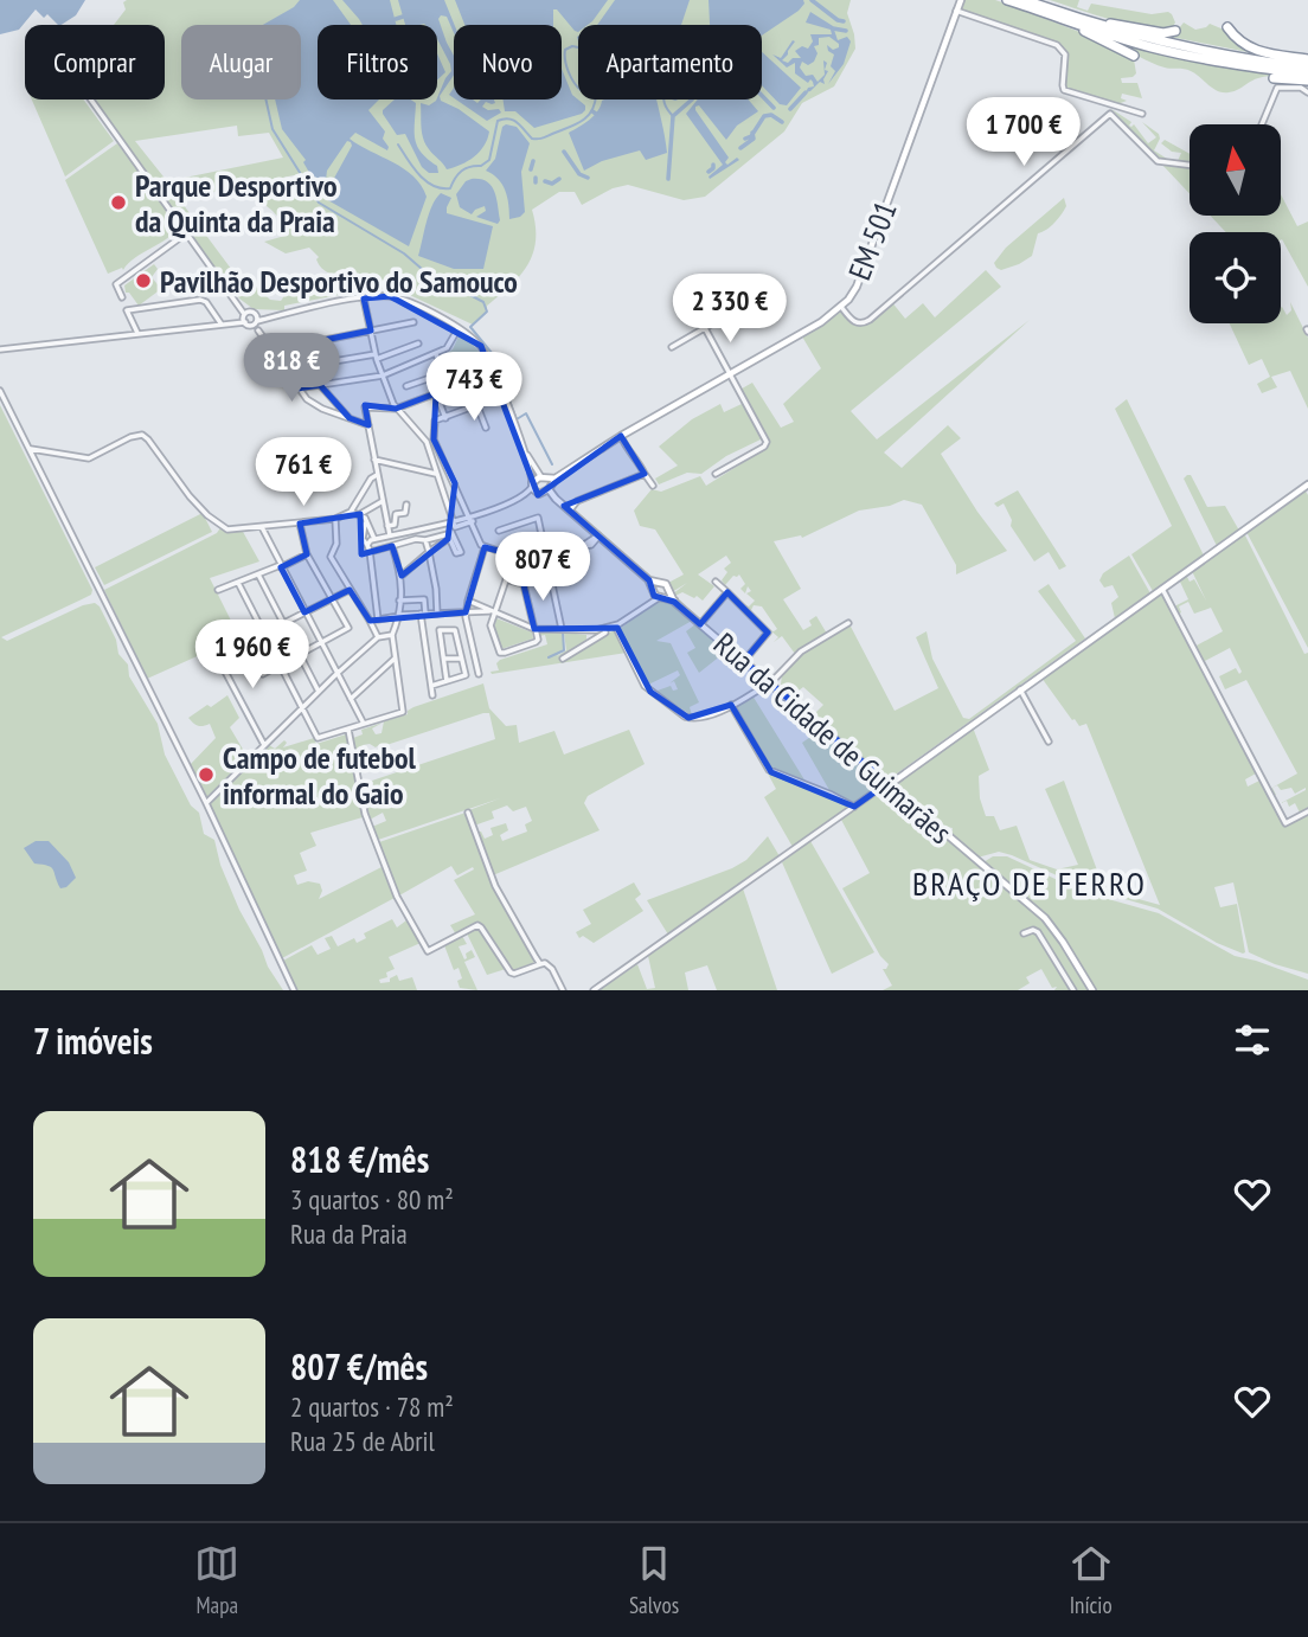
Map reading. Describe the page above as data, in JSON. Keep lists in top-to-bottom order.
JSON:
{
  "streets": {
    "main road": ["EM 501", "Rua da Cidade de Guimarães"]
  },
  "districts": ["BRAÇO DE FERRO"],
  "places": ["Parque Desportivo da Quinta da Praia", "Pavilhão Desportivo do Samouco", "Campo de futebol informal do Gaio"],
  "north": "top",
  "page": {
    "chip": [
      "Comprar",
      "Alugar",
      "Filtros",
      "Novo",
      "Apartamento"
    ],
    "price": [
      "1 700 €",
      "2 330 €",
      "818 €",
      "743 €",
      "761 €",
      "807 €",
      "1 960 €"
    ],
    "heading": "7 imóveis",
    "list": [
      {
        "name": "818 €/mês",
        "note": "3 quartos · 80 m² · Rua da Praia"
      },
      {
        "name": "807 €/mês",
        "note": "2 quartos · 78 m² · Rua 25 de Abril"
      }
    ],
    "tabs": ["Mapa", "Salvos", "Início"]
  }
}
